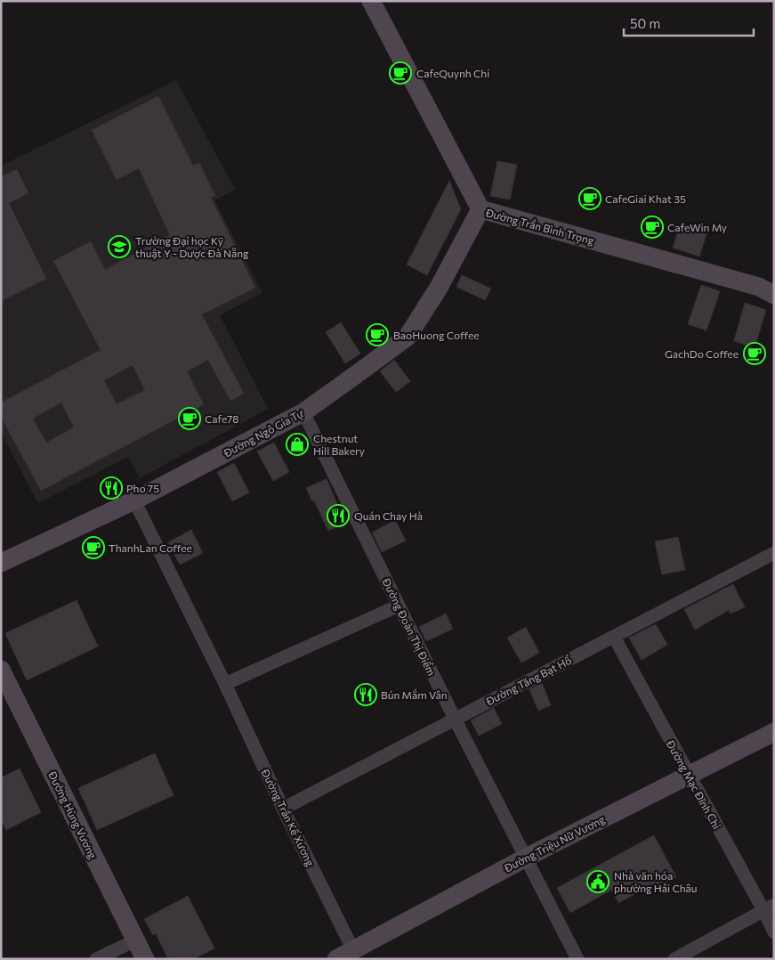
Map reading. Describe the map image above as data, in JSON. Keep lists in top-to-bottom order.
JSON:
{
  "streets": {
    "street": [
      "Đường Trần Bình Trọng",
      "Đường Ngô Gia Tự",
      "Đường Đoàn Thị Điểm",
      "Đường Tăng Bạt Hổ",
      "Đường Mạc Đĩnh Chi",
      "Đường Hùng Vương",
      "Đường Trần Kế Xương",
      "Đường Triệu Nữ Vương"
    ]
  },
  "crossings": [
    ["Đường Trần Bình Trọng", "Đường Ngô Gia Tự"],
    ["Đường Ngô Gia Tự", "Đường Đoàn Thị Điểm"],
    ["Đường Ngô Gia Tự", "Đường Trần Kế Xương"],
    ["Đường Đoàn Thị Điểm", "Đường Tăng Bạt Hổ"],
    ["Đường Đoàn Thị Điểm", "Đường Triệu Nữ Vương"],
    ["Đường Tăng Bạt Hổ", "Đường Mạc Đĩnh Chi"],
    ["Đường Tăng Bạt Hổ", "Đường Trần Kế Xương"],
    ["Đường Mạc Đĩnh Chi", "Đường Triệu Nữ Vương"],
    ["Đường Trần Kế Xương", "Đường Triệu Nữ Vương"]
  ],
  "places": {
    "cafe": [
      "CafeQuynh Chi",
      "CafeGiai Khat 35",
      "CafeWin My",
      "BaoHuong Coffee",
      "GachDo Coffee",
      "Cafe78",
      "ThanhLan Coffee"
    ],
    "school or university": ["Trường Đại học Kỹ thuật Y - Dược Đà Nẵng"],
    "shop": ["Chestnut Hill Bakery"],
    "restaurant": ["Pho 75", "Quán Chay Hà", "Bún Mắm Vân"],
    "public building": ["Nhà văn hóa phường Hải Châu"]
  },
  "scale_bar": "50 m"
}
